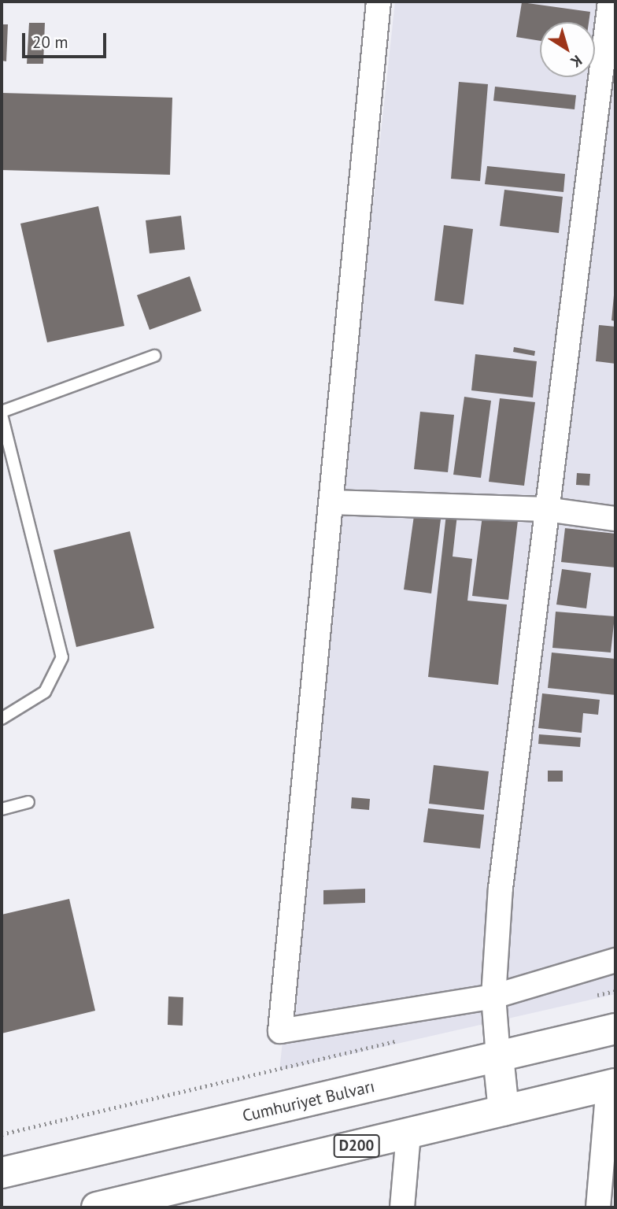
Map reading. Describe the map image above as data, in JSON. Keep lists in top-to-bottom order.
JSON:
{
  "streets": {
    "main road": ["Cumhuriyet Bulvarı", "D200"]
  },
  "scale_bar": "20 m",
  "north": "bottom right"
}
